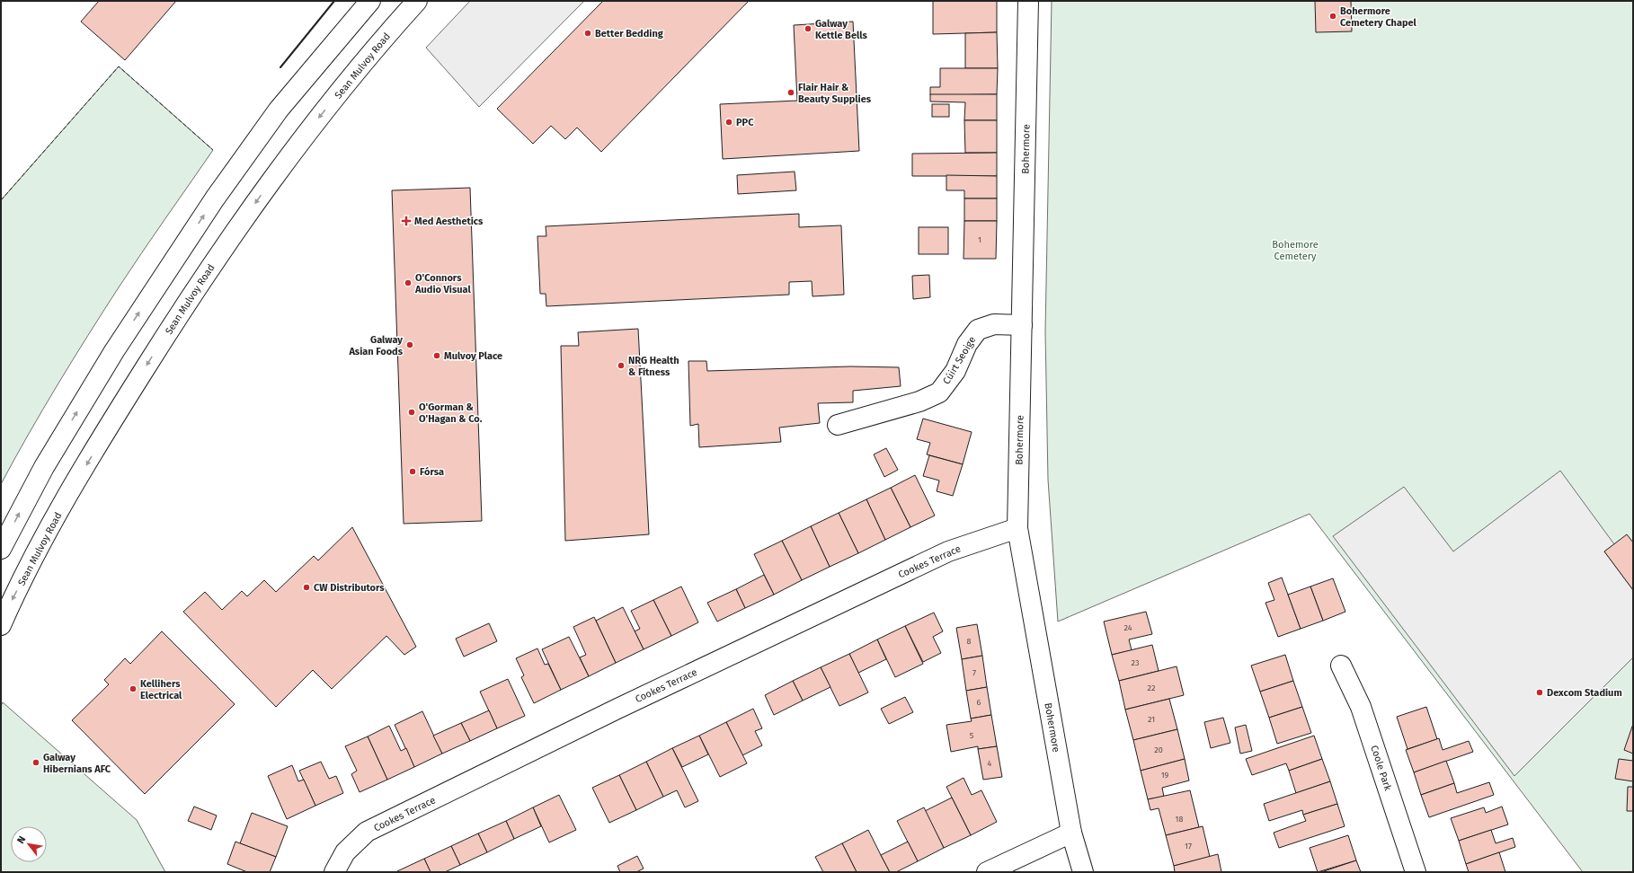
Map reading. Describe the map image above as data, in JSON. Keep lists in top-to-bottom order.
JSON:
{
  "streets": {
    "main road": [
      "Sean Mulvoy Road",
      "Bohermore",
      "Cúirt Seoige",
      "Cookes Terrace",
      "Coole Park"
    ]
  },
  "crossings": [
    ["Bohermore", "Cúirt Seoige"],
    ["Bohermore", "Cookes Terrace"]
  ],
  "parks": ["Bohemore Cemetery"],
  "places": {
    "other": [
      "Bohermore Cemetery Chapel",
      "Galway Kettle Bells",
      "Better Bedding",
      "Flair Hair & Beauty Supplies",
      "PPC",
      "O'Connors Audio Visual",
      "Galway Asian Foods",
      "Mulvoy Place",
      "NRG Health & Fitness",
      "O'Gorman & O'Hagan & Co.",
      "Fórsa",
      "CW Distributors",
      "Kellihers Electrical",
      "Dexcom Stadium",
      "Galway Hibernians AFC"
    ],
    "health": ["Med Aesthetics"]
  },
  "house_numbers": [
    "1",
    "24",
    "8",
    "23",
    "7",
    "22",
    "6",
    "21",
    "5",
    "20",
    "4",
    "19",
    "18",
    "17"
  ],
  "north": "top left"
}
